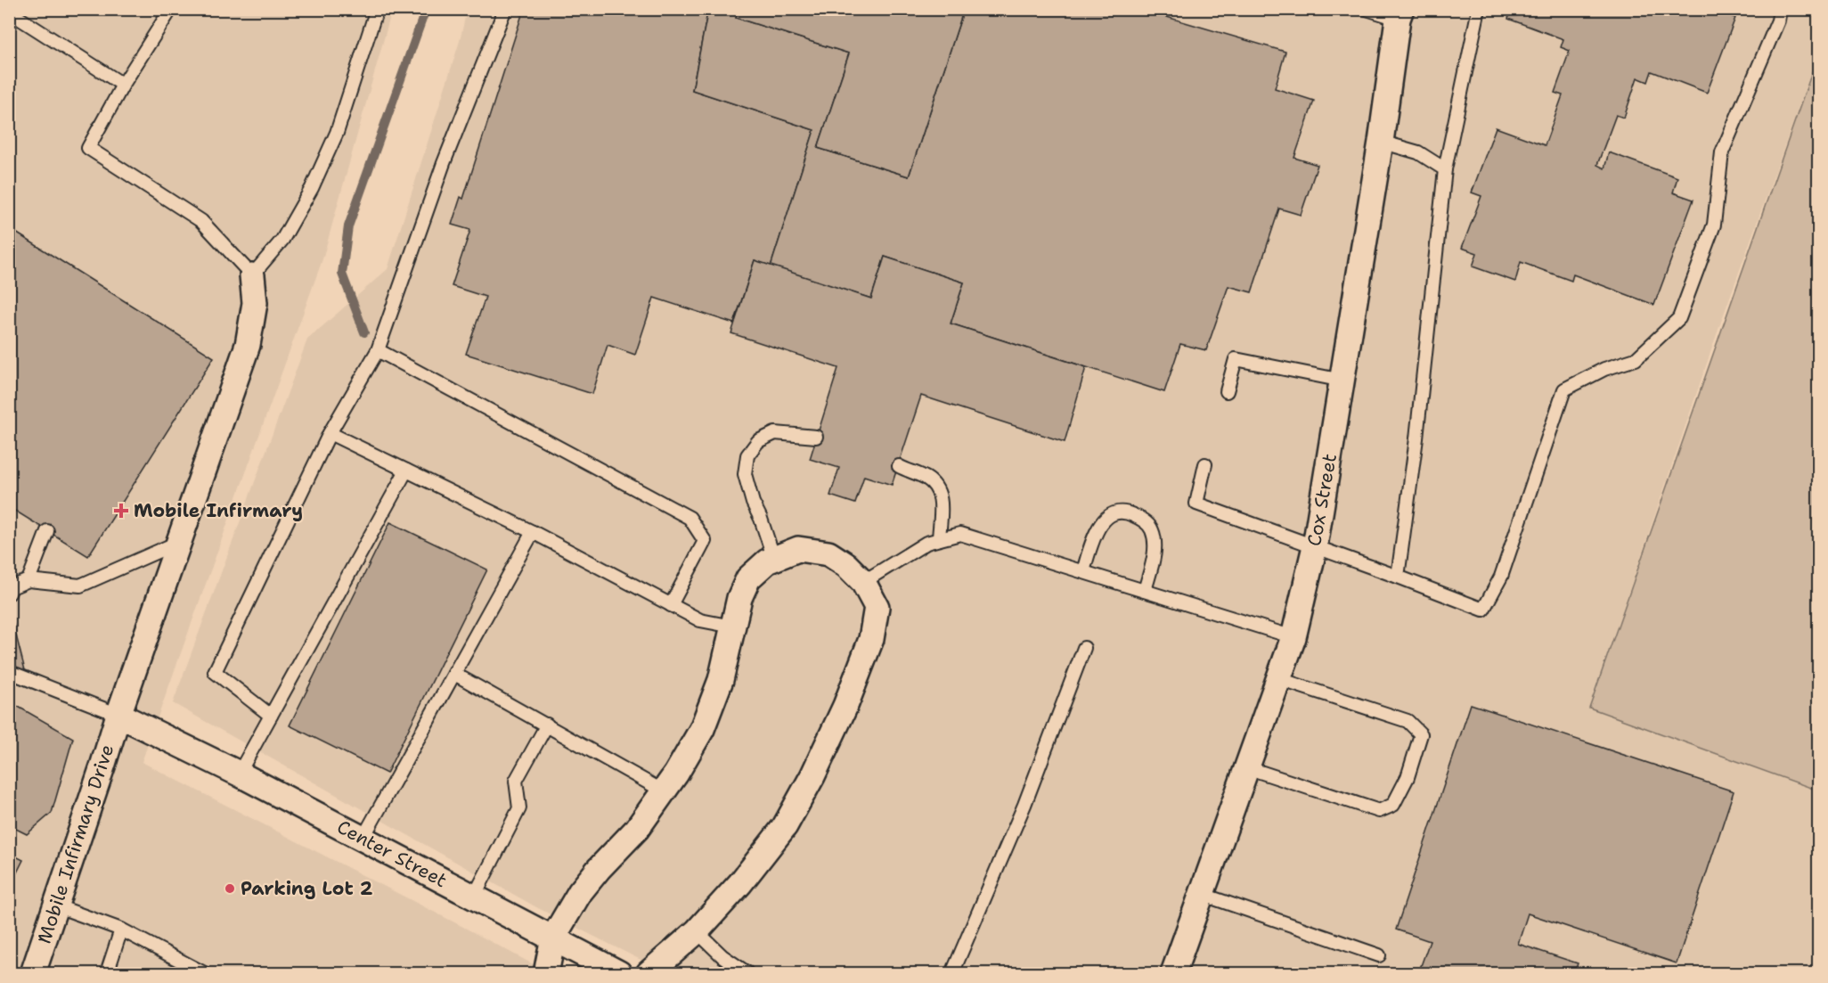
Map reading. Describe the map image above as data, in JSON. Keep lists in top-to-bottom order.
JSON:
{
  "streets": {
    "street": ["Cox Street", "Mobile Infirmary Drive", "Center Street"]
  },
  "crossings": [
    ["Mobile Infirmary Drive", "Center Street"]
  ],
  "places": {
    "health": ["Mobile Infirmary"],
    "other": ["Parking Lot 2"]
  }
}
